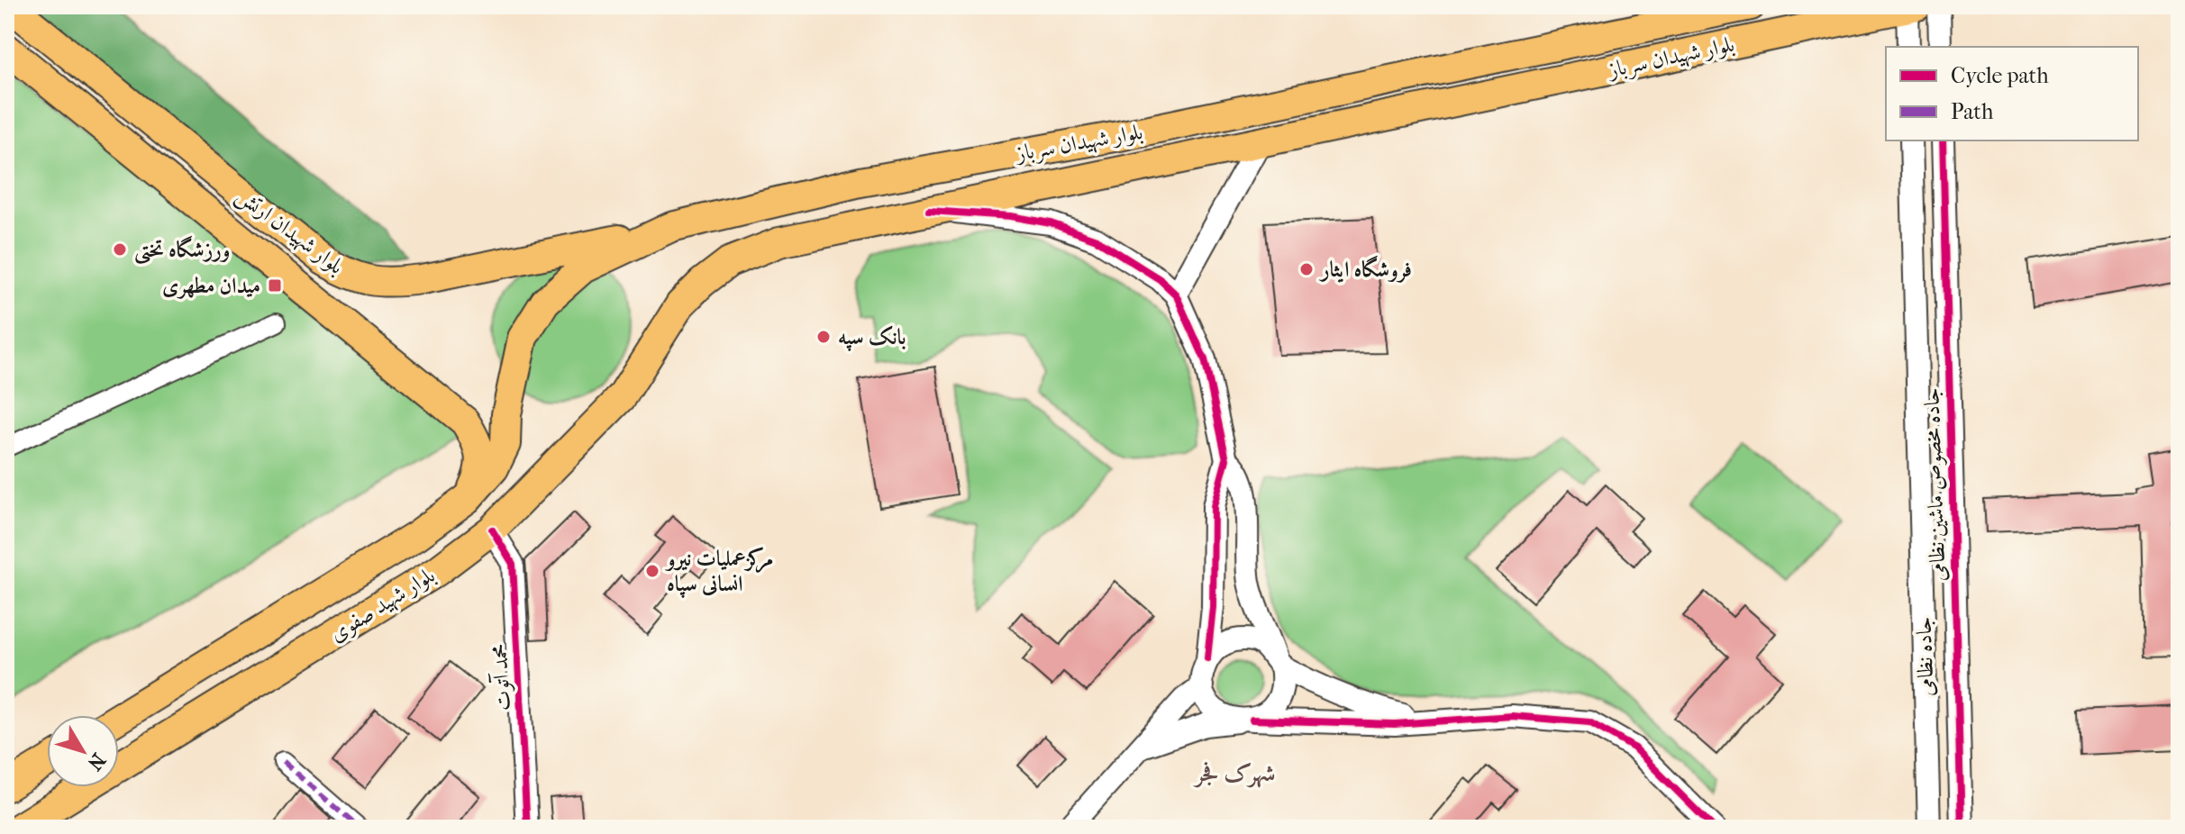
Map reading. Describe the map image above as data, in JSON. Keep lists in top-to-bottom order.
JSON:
{
  "streets": {
    "main road": ["بلوار شهیدان سرباز", "بلوار شهیدان ارتش", "بلوار شهید صفوی"],
    "street": ["جاده مخصوص ماشین نظامی", "جاده نظامی", "محمد آتوت"]
  },
  "crossings": [
    ["بلوار شهیدان سرباز", "بلوار شهیدان ارتش"],
    ["بلوار شهیدان سرباز", "بلوار شهید صفوی"],
    ["بلوار شهیدان ارتش", "بلوار شهید صفوی"],
    ["بلوار شهید صفوی", "محمد آتوت"]
  ],
  "districts": ["شهرک فجر"],
  "places": {
    "other": [
      "ورزشگاه تختی",
      "فروشگاه ایثار",
      "بانک سپه",
      "مرکزعملیات نیرو انسانی سپاه"
    ],
    "transit": ["میدان مطهری"]
  },
  "legend": ["Cycle path", "Path"],
  "north": "bottom right"
}
